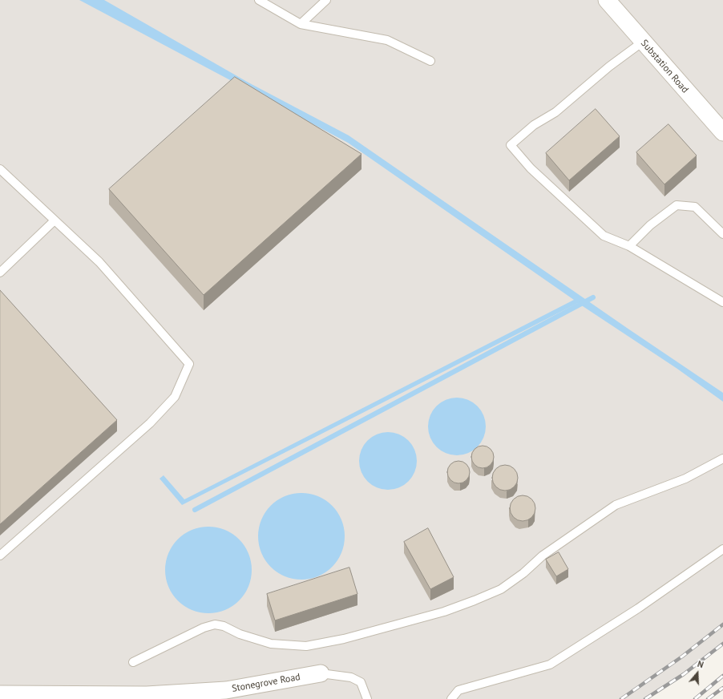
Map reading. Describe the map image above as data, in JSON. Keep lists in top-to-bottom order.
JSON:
{
  "streets": {
    "street": ["Substation Road", "Stonegrove Road"]
  },
  "north": "top"
}
